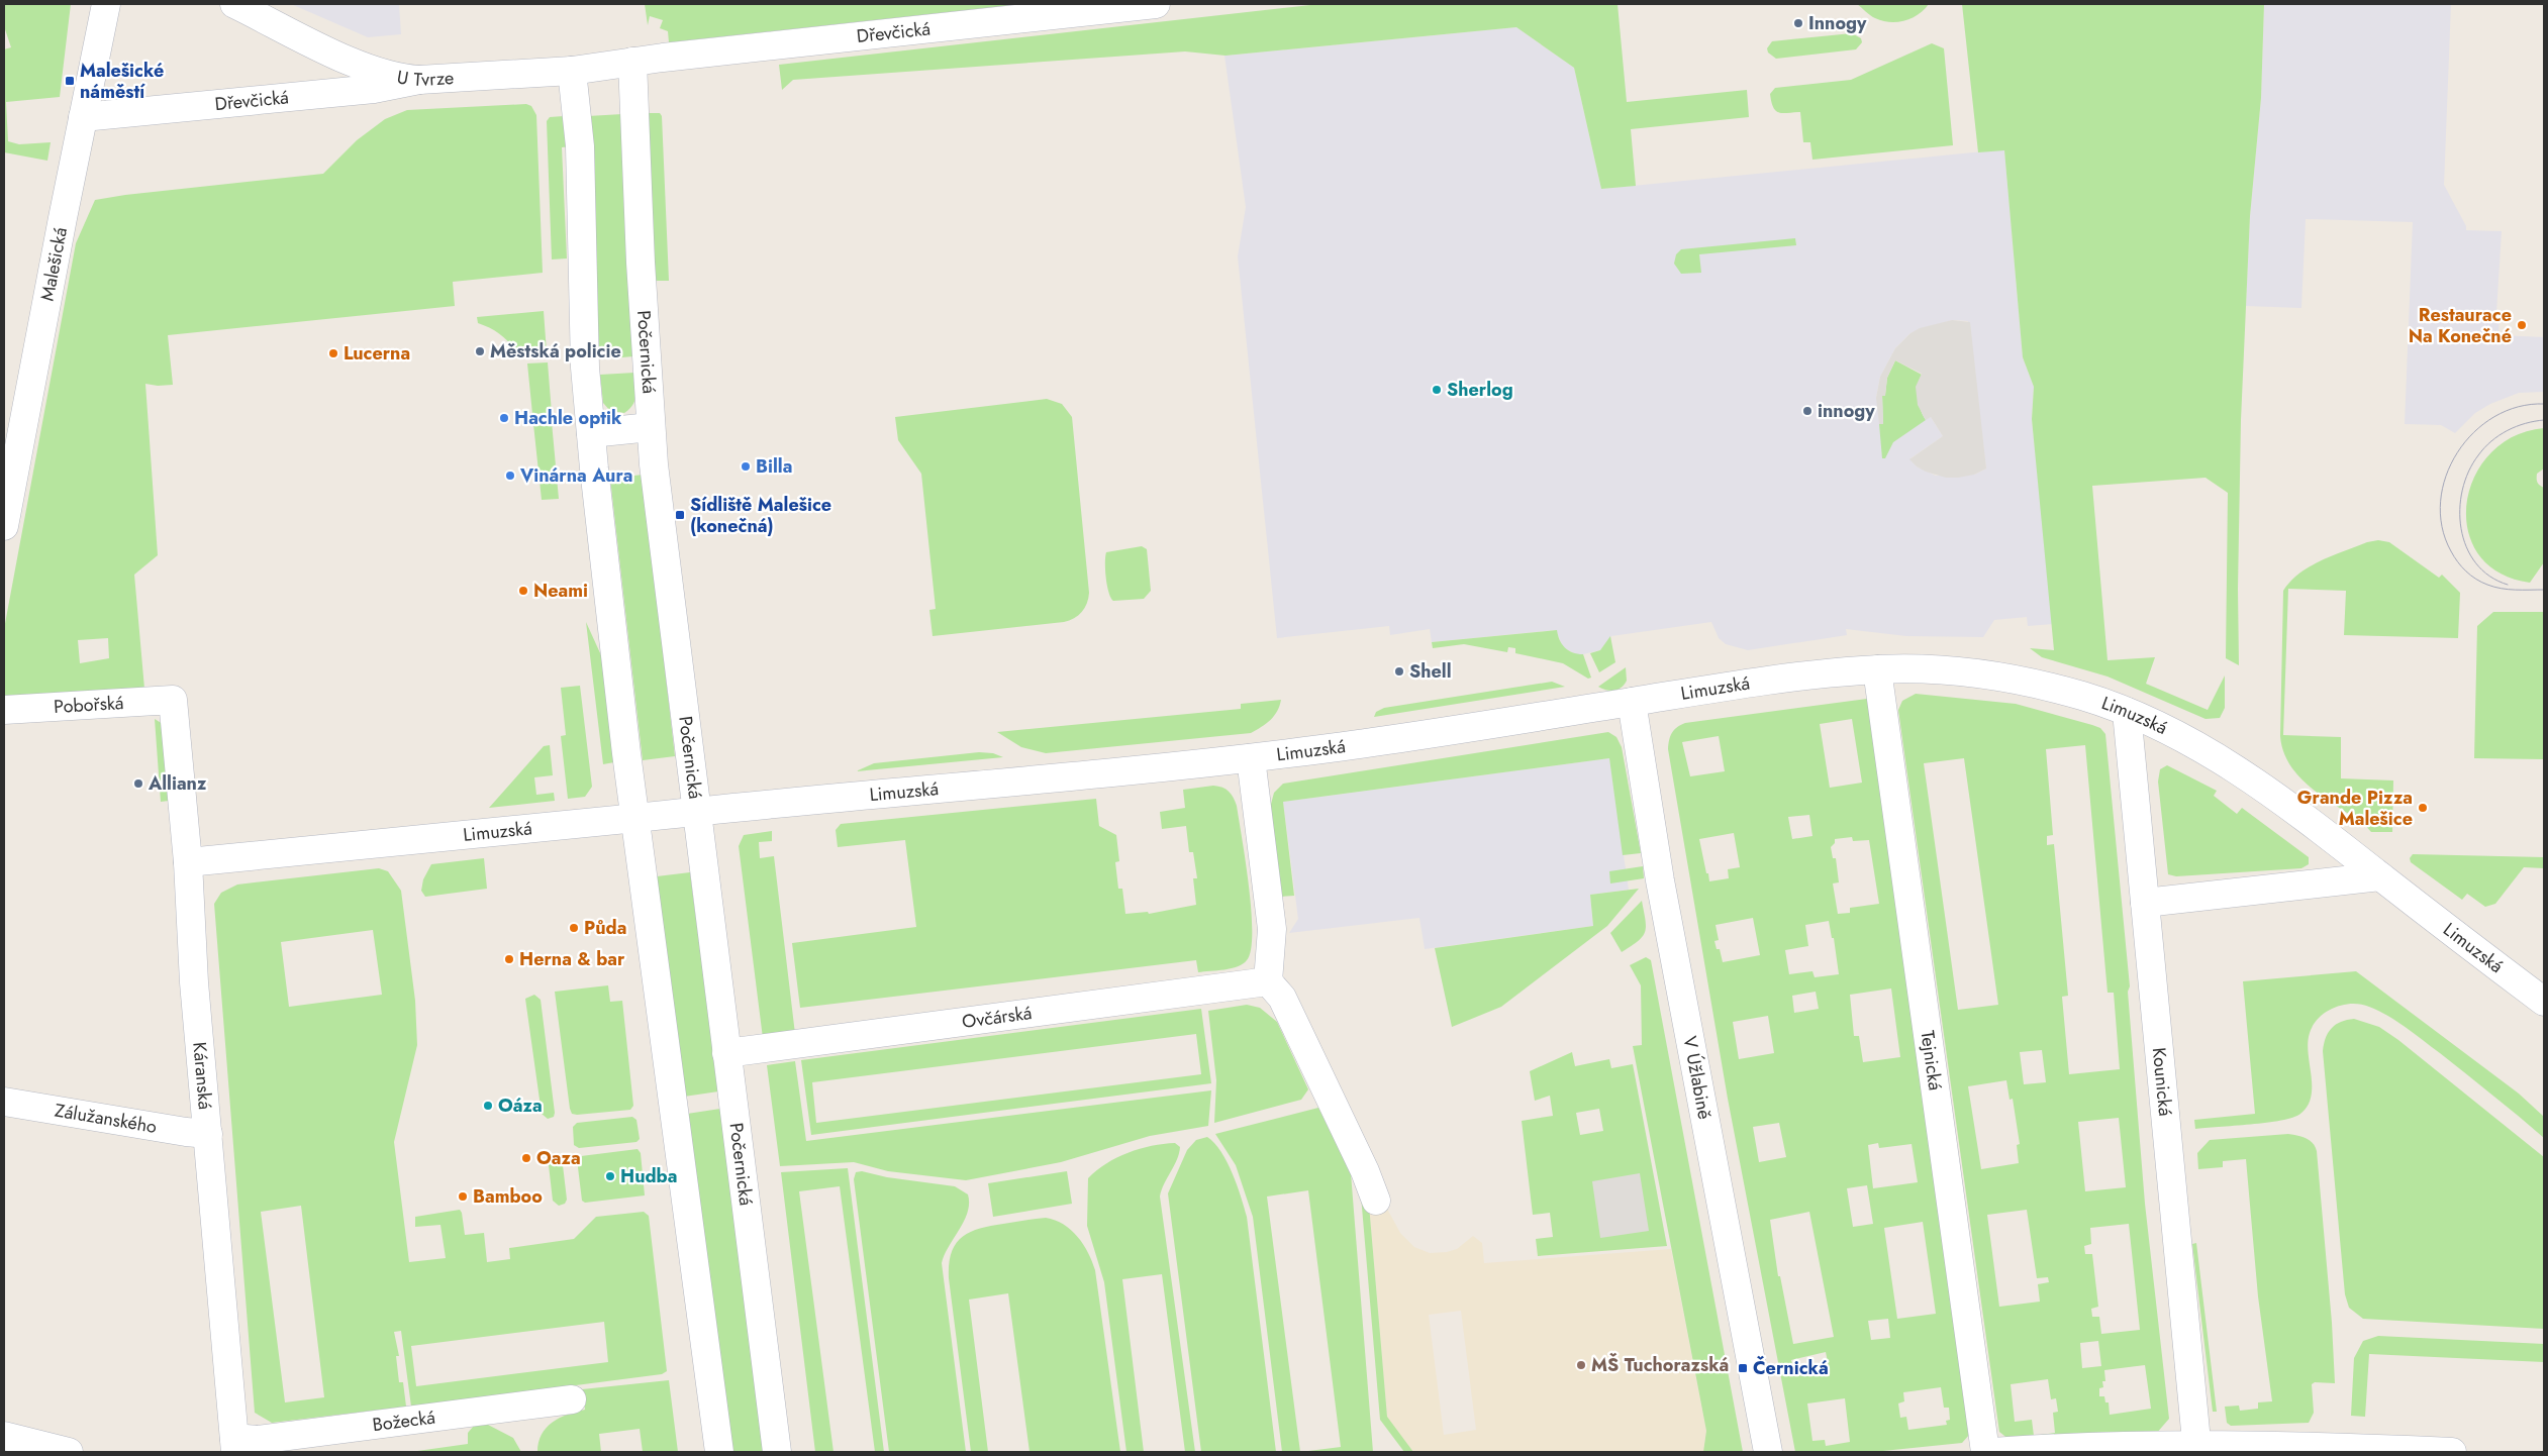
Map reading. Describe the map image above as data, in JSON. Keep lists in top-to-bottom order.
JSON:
{
  "streets": {
    "street": [
      "Dřevčická",
      "U Tvrze",
      "Malešická",
      "Počernická",
      "Limuzská",
      "Pobořská",
      "Ovčárská",
      "Tejnická",
      "Káranská",
      "V Úžlabině",
      "Kounická",
      "Zálužanského",
      "Božecká"
    ]
  },
  "crossings": [
    ["Dřevčická", "U Tvrze"],
    ["Dřevčická", "Malešická"],
    ["Dřevčická", "Počernická"],
    ["U Tvrze", "Počernická"],
    ["Počernická", "Limuzská"],
    ["Počernická", "Ovčárská"],
    ["Limuzská", "Tejnická"],
    ["Limuzská", "Káranská"],
    ["Limuzská", "V Úžlabině"],
    ["Limuzská", "Kounická"],
    ["Pobořská", "Káranská"],
    ["Káranská", "Zálužanského"],
    ["Káranská", "Božecká"]
  ],
  "places": {
    "other": [
      "Innogy",
      "Restaurace Na Konečné",
      "Městská policie",
      "Lucerna",
      "Sherlog",
      "innogy",
      "Hachle optik",
      "Billa",
      "Vinárna Aura",
      "Neami",
      "Shell",
      "Allianz",
      "Grande Pizza Malešice",
      "Půda",
      "Herna & bar",
      "Oáza",
      "Oaza",
      "Hudba",
      "Bamboo",
      "MŠ Tuchorazská"
    ],
    "transit": ["Malešické náměstí", "Sídliště Malešice (konečná)", "Černická"]
  }
}
